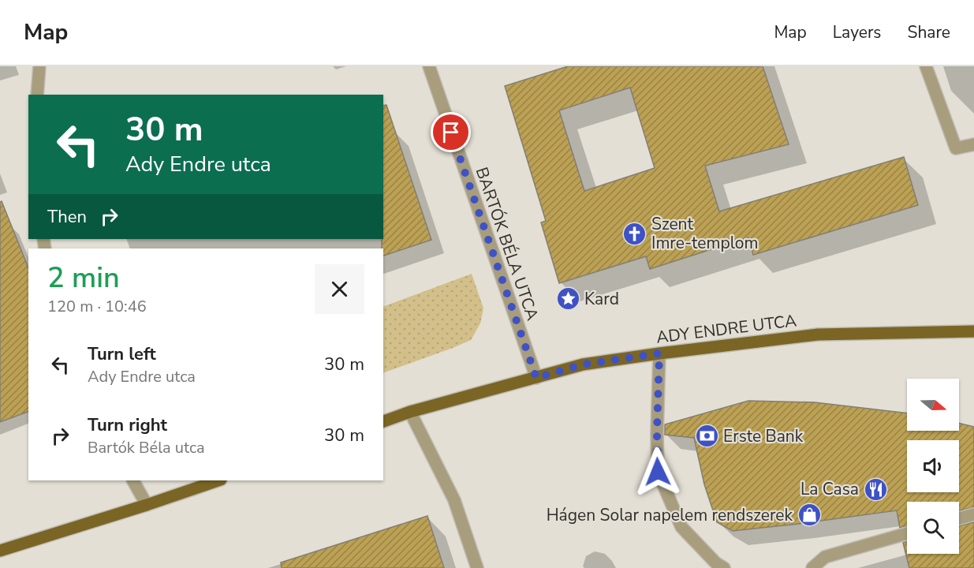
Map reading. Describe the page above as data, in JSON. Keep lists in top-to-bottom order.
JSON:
{
  "streets": {
    "main road": ["ADY ENDRE UTCA"],
    "street": ["BARTÓK BÉLA UTCA"]
  },
  "crossings": [
    ["BARTÓK BÉLA UTCA", "ADY ENDRE UTCA"]
  ],
  "places": {
    "church": ["Szent Imre-templom"],
    "place": ["Kard"],
    "bank": ["Erste Bank"],
    "restaurant": ["La Casa"],
    "shop": ["Hágen Solar napelem rendszerek"]
  },
  "north": "right",
  "page": {
    "header": "Map",
    "nav": ["Map", "Layers", "Share"],
    "turn": ["30 m", "Ady Endre utca"],
    "then": "Then",
    "heading": ["2 min", "120 m · 10:46"],
    "list": [
      {
        "name": "Turn left",
        "note": "Ady Endre utca",
        "value": "30 m"
      },
      {
        "name": "Turn right",
        "note": "Bartók Béla utca",
        "value": "30 m"
      }
    ]
  }
}
